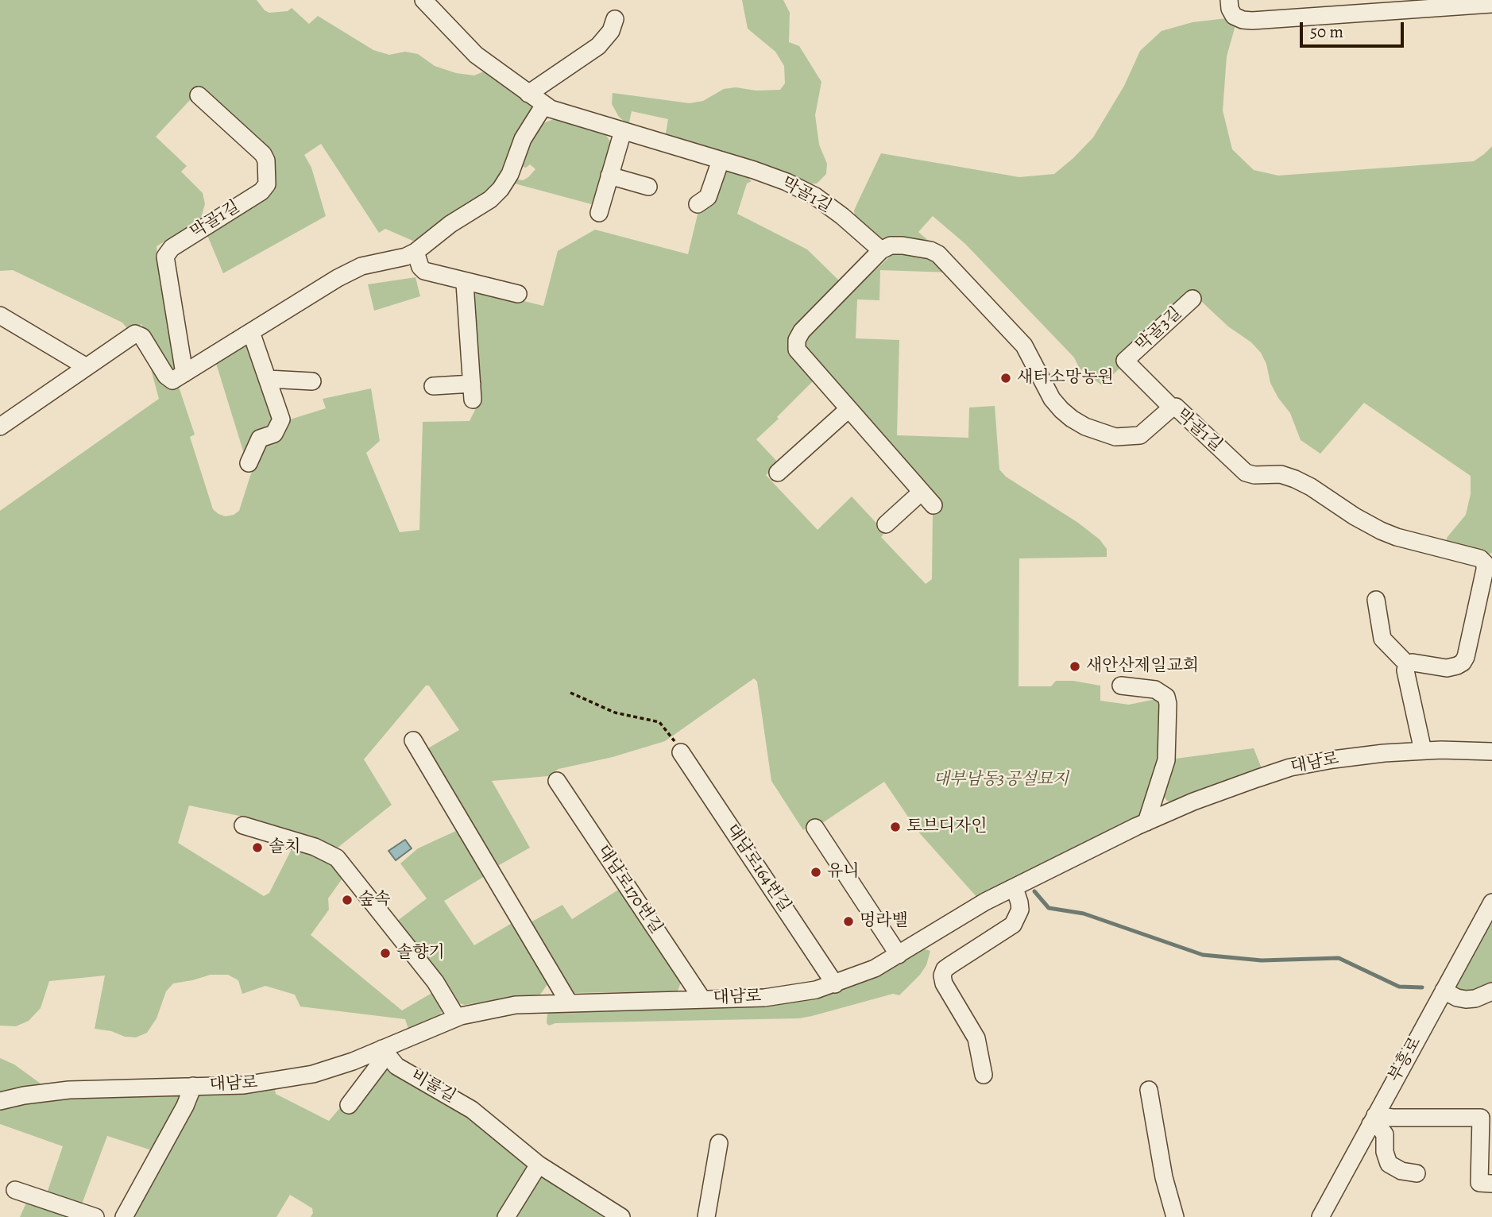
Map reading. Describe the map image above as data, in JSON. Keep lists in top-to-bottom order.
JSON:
{
  "streets": {
    "street": [
      "막골1길",
      "막골3길",
      "대남로",
      "대남로164번길",
      "대남로170번길",
      "부흥로",
      "비룰길"
    ]
  },
  "crossings": [
    ["막골1길", "막골3길"],
    ["대남로", "대남로164번길"],
    ["대남로", "대남로170번길"],
    ["대남로", "비룰길"]
  ],
  "parks": ["대부남동3공설묘지"],
  "places": [
    "새터소망농원",
    "새안산제일교회",
    "토브디자인",
    "솔치",
    "유니",
    "숲속",
    "멍라밸",
    "솔향기"
  ],
  "scale_bar": "50 m"
}
